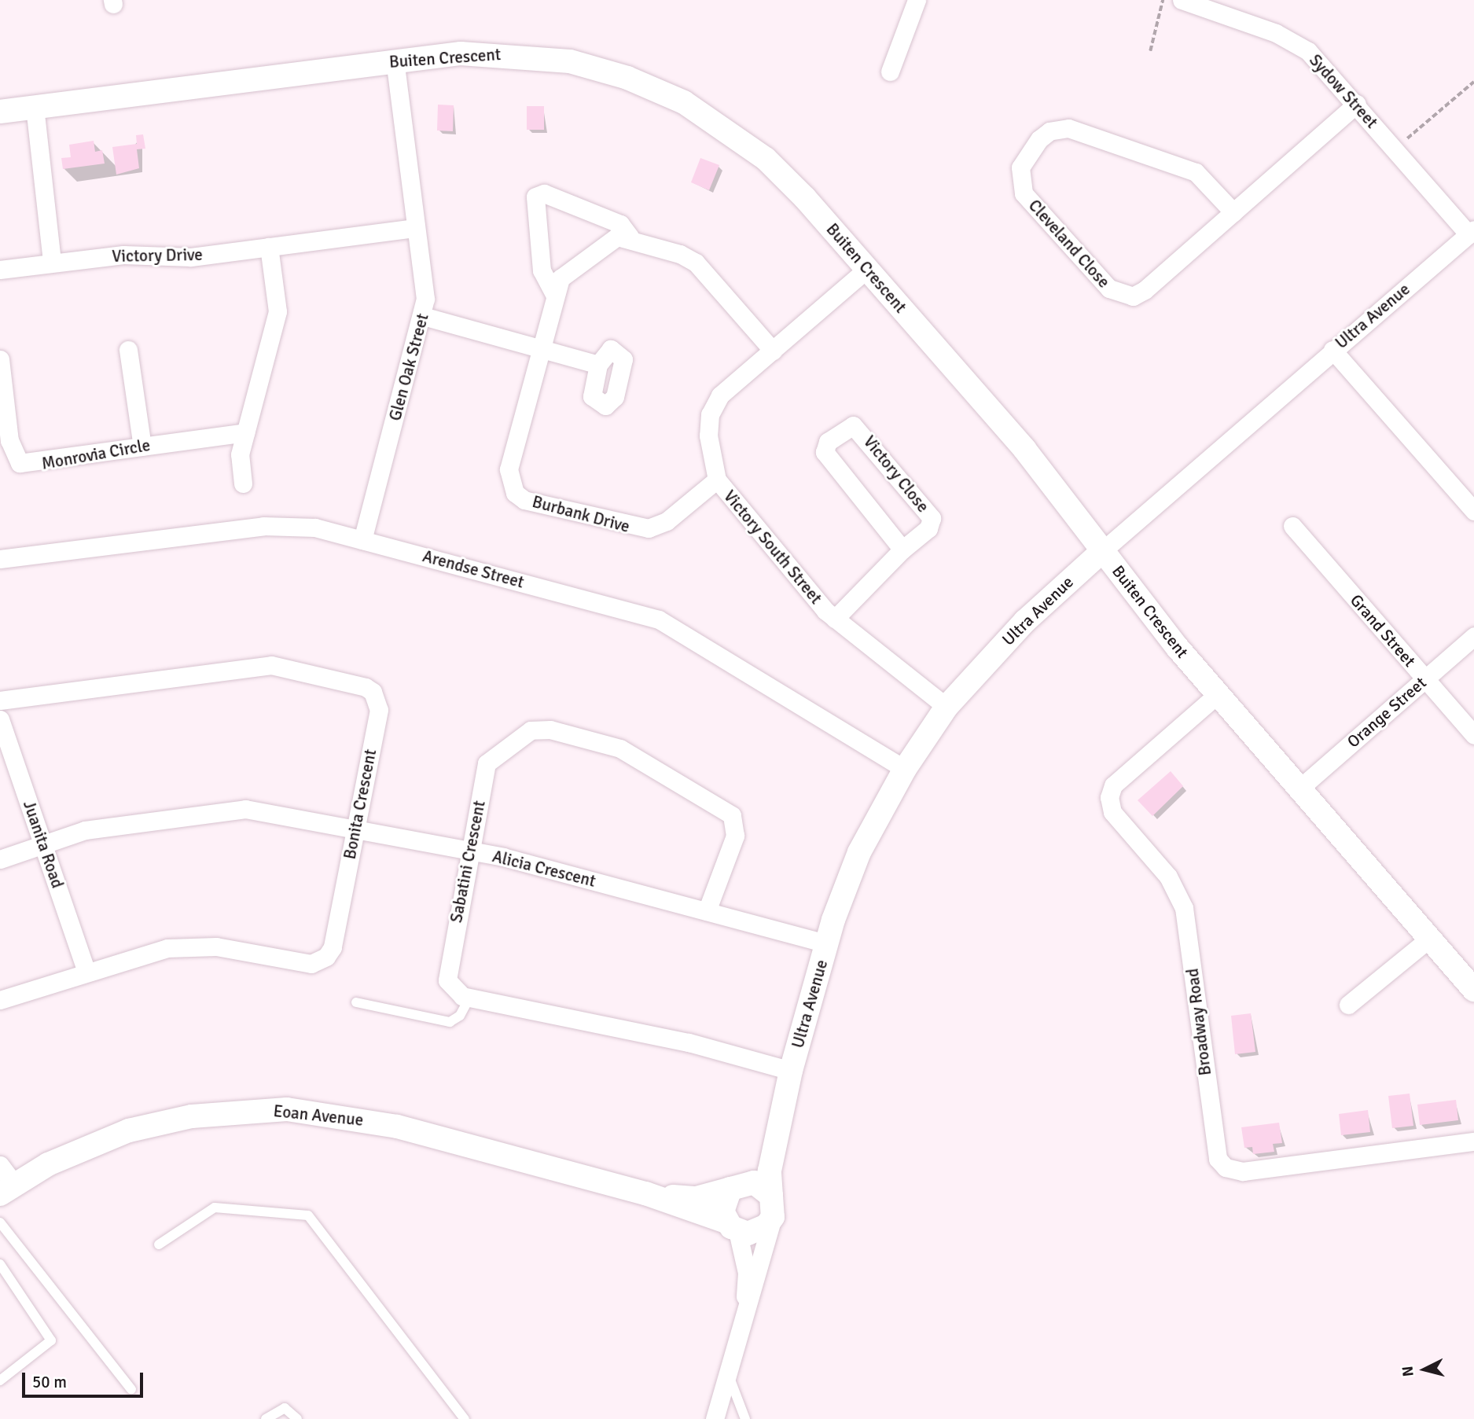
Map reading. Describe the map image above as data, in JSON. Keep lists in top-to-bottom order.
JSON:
{
  "streets": {
    "street": [
      "Buiten Crescent",
      "Sydow Street",
      "Cleveland Close",
      "Victory Drive",
      "Ultra Avenue",
      "Glen Oak Street",
      "Monrovia Circle",
      "Victory Close",
      "Burbank Drive",
      "Victory South Street",
      "Arendse Street",
      "Grand Street",
      "Orange Street",
      "Bonita Crescent",
      "Juanita Road",
      "Sabatini Crescent",
      "Alicia Crescent",
      "Broadway Road",
      "Eoan Avenue"
    ]
  },
  "crossings": [
    ["Buiten Crescent", "Ultra Avenue"],
    ["Buiten Crescent", "Glen Oak Street"],
    ["Buiten Crescent", "Victory South Street"],
    ["Buiten Crescent", "Orange Street"],
    ["Buiten Crescent", "Broadway Road"],
    ["Sydow Street", "Cleveland Close"],
    ["Sydow Street", "Ultra Avenue"],
    ["Victory Drive", "Glen Oak Street"],
    ["Ultra Avenue", "Victory South Street"],
    ["Ultra Avenue", "Arendse Street"],
    ["Ultra Avenue", "Sabatini Crescent"],
    ["Ultra Avenue", "Alicia Crescent"],
    ["Ultra Avenue", "Eoan Avenue"],
    ["Glen Oak Street", "Arendse Street"],
    ["Victory Close", "Victory South Street"],
    ["Burbank Drive", "Victory South Street"],
    ["Grand Street", "Orange Street"],
    ["Bonita Crescent", "Juanita Road"],
    ["Bonita Crescent", "Alicia Crescent"],
    ["Juanita Road", "Alicia Crescent"],
    ["Sabatini Crescent", "Alicia Crescent"]
  ],
  "scale_bar": "50 m",
  "north": "left"
}
